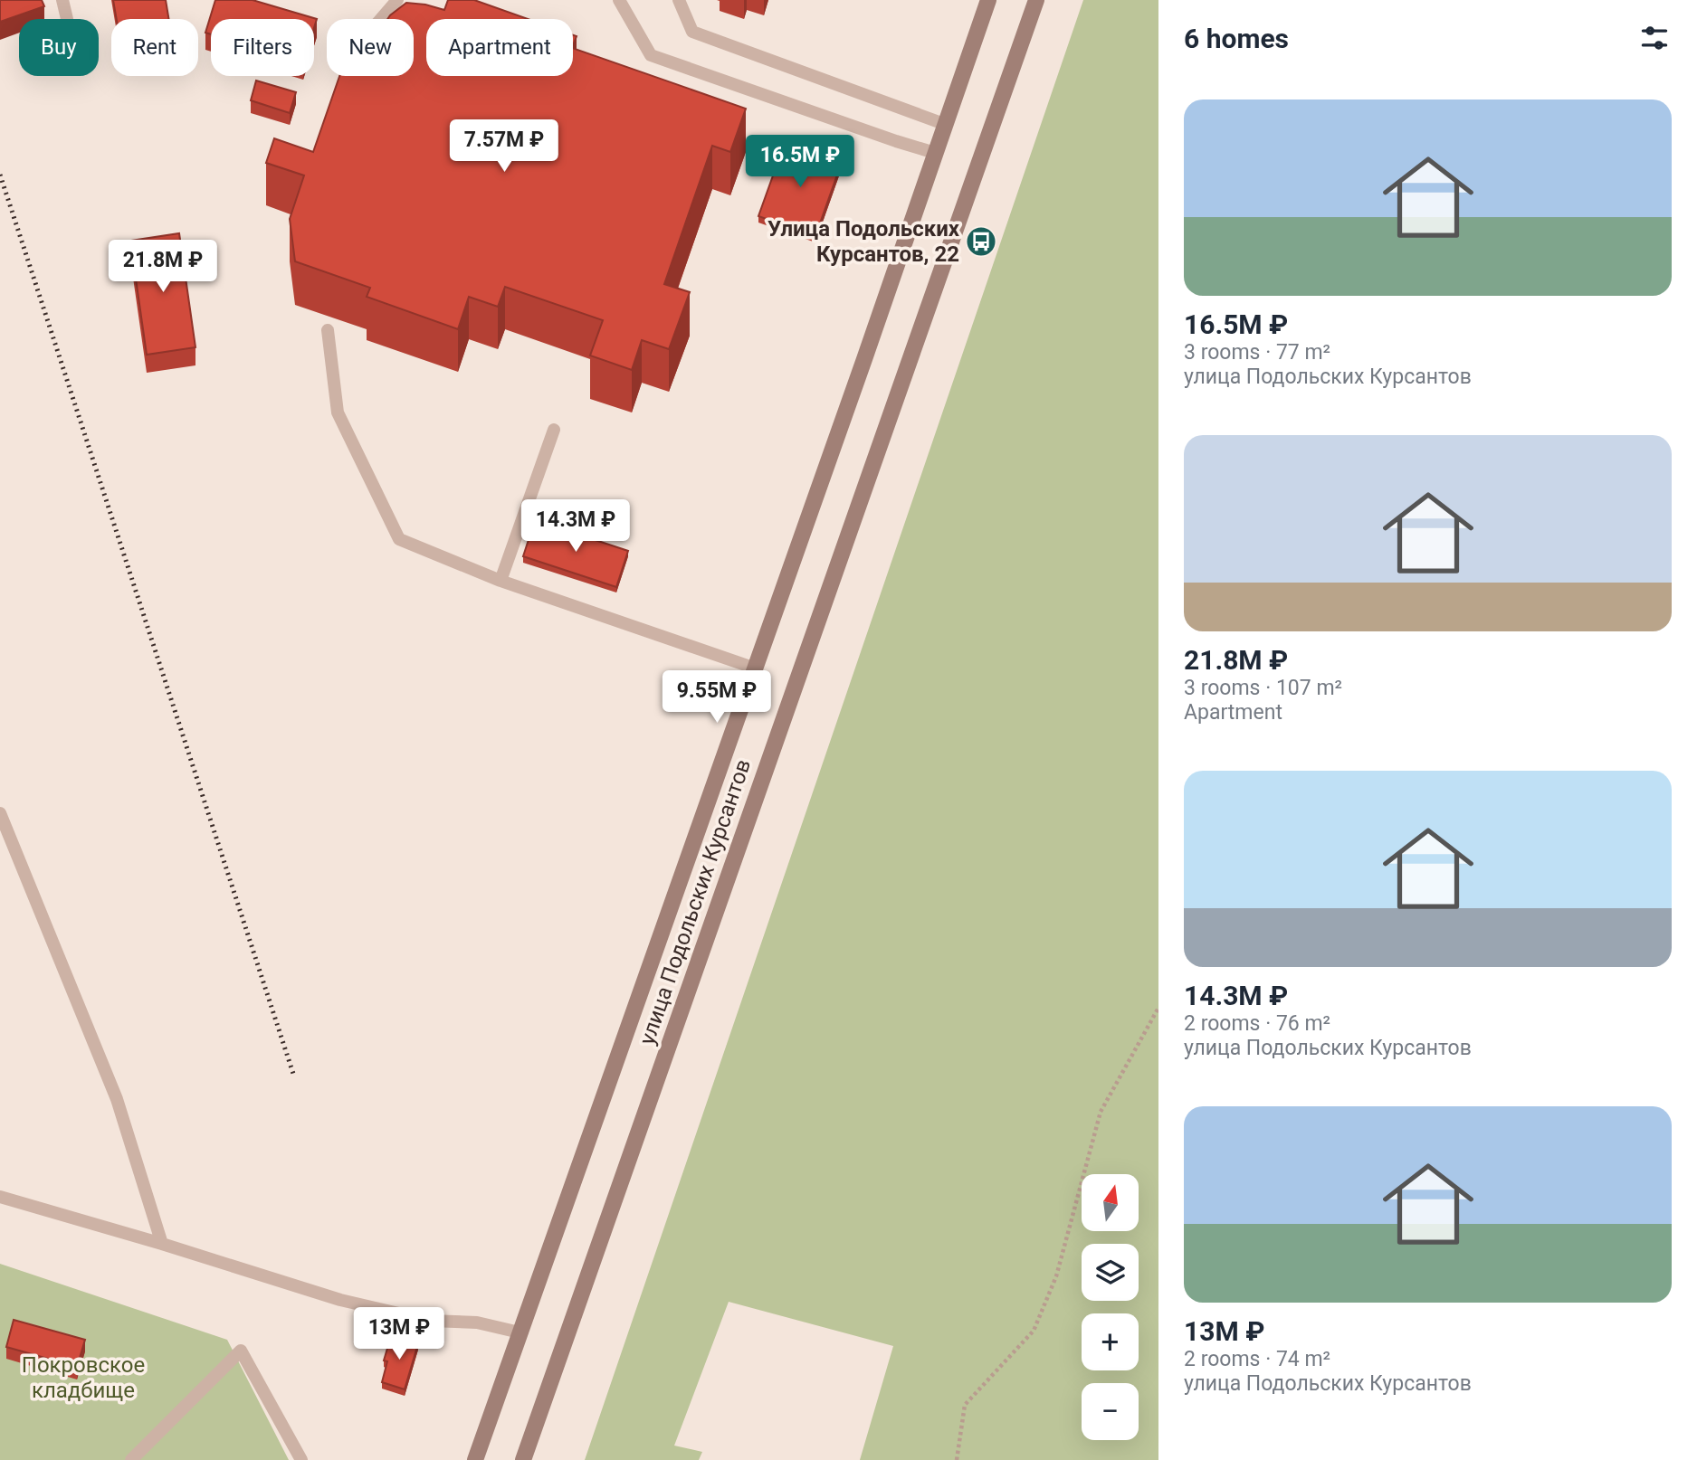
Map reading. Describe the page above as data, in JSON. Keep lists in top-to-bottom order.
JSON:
{
  "streets": {
    "main road": ["улица Подольских Курсантов"]
  },
  "parks": ["Покровское кладбище"],
  "places": {
    "bus stop": ["Улица Подольских Курсантов, 22"]
  },
  "north": "top",
  "page": {
    "heading": "6 homes",
    "chip": [
      "Buy",
      "Rent",
      "Filters",
      "New",
      "Apartment"
    ],
    "list": [
      {
        "name": "16.5M ₽",
        "note": "3 rooms · 77 m² · улица Подольских Курсантов"
      },
      {
        "name": "21.8M ₽",
        "note": "3 rooms · 107 m² · Apartment"
      },
      {
        "name": "14.3M ₽",
        "note": "2 rooms · 76 m² · улица Подольских Курсантов"
      },
      {
        "name": "13M ₽",
        "note": "2 rooms · 74 m² · улица Подольских Курсантов"
      }
    ],
    "price": [
      "7.57M ₽",
      "16.5M ₽",
      "21.8M ₽",
      "14.3M ₽",
      "9.55M ₽",
      "13M ₽"
    ],
    "map_buttons": ["+", "−"]
  }
}
